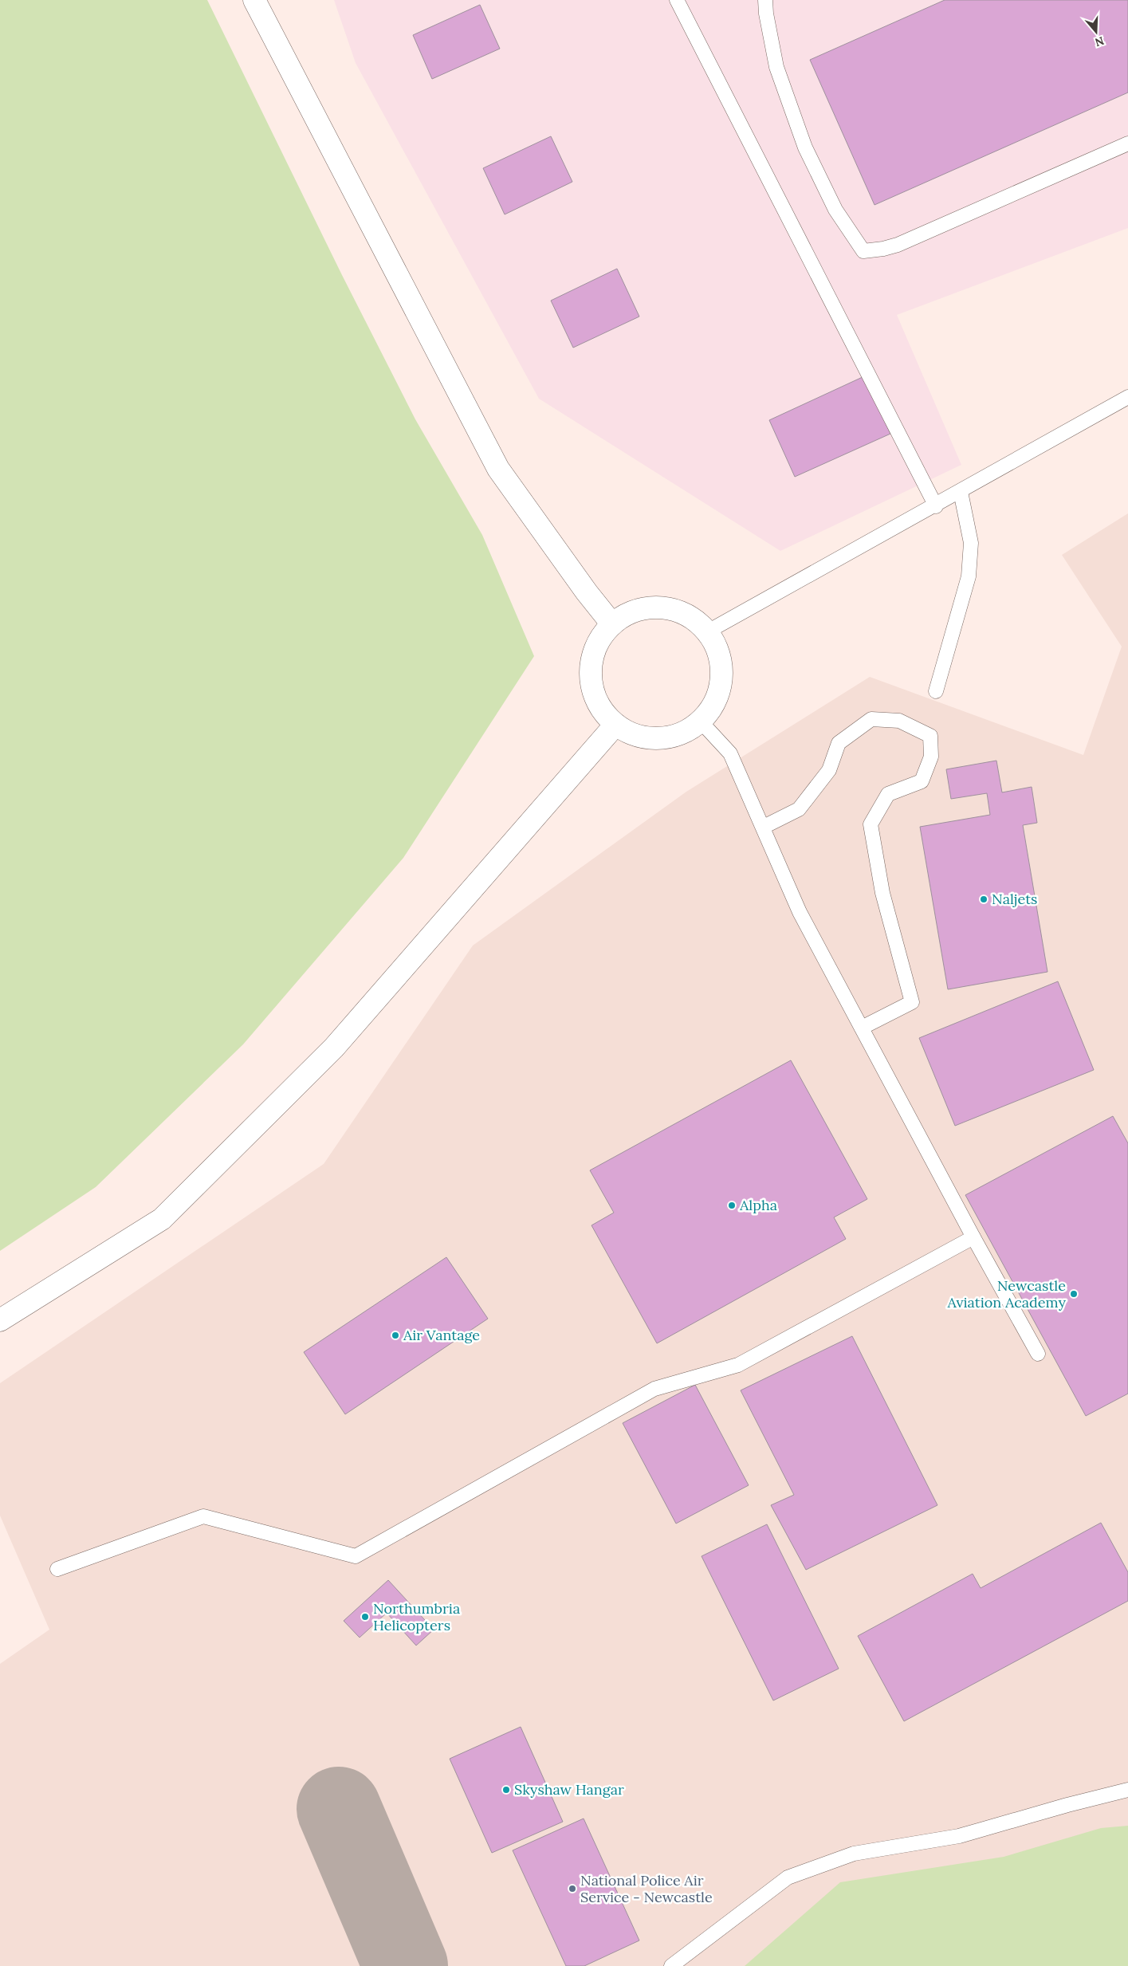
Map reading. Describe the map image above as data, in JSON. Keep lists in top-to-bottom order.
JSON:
{
  "places": [
    "Naljets",
    "Alpha",
    "Newcastle Aviation Academy",
    "Air Vantage",
    "Northumbria Helicopters",
    "Skyshaw Hangar",
    "National Police Air Service - Newcastle"
  ],
  "north": "bottom"
}
